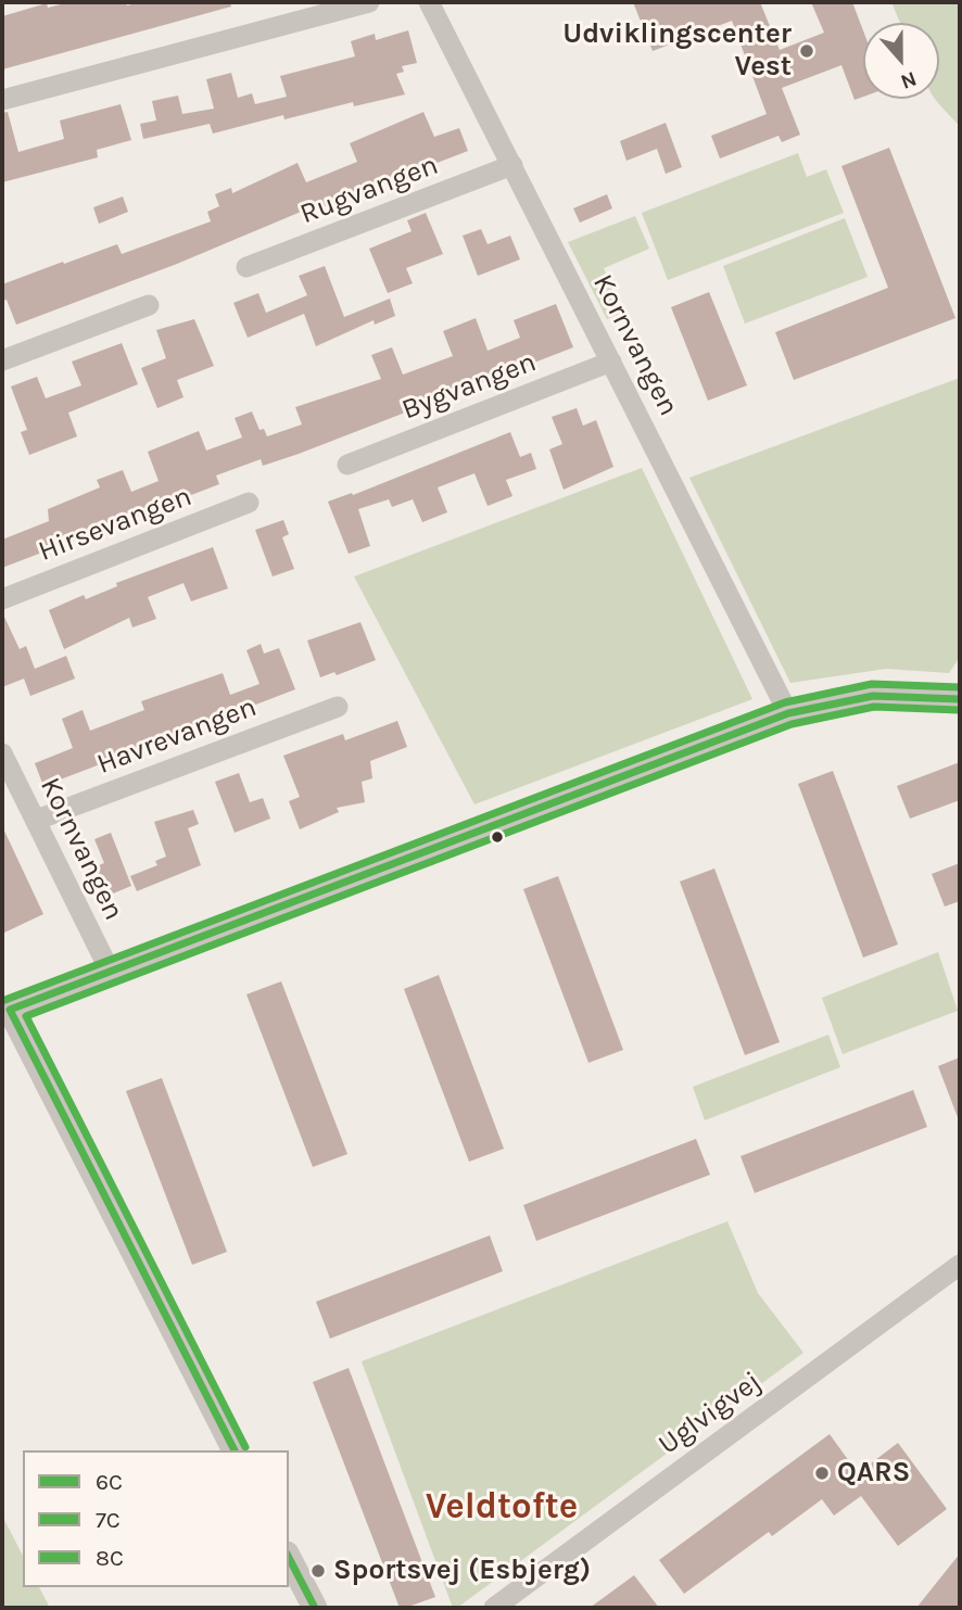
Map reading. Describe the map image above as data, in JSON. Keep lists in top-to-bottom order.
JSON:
{
  "streets": {
    "street": [
      "Rugvangen",
      "Kornvangen",
      "Bygvangen",
      "Hirsevangen",
      "Havrevangen",
      "Uglvigvej"
    ]
  },
  "crossings": [
    ["Rugvangen", "Kornvangen"],
    ["Kornvangen", "Bygvangen"],
    ["Kornvangen", "Havrevangen"]
  ],
  "districts": ["Veldtofte"],
  "places": ["Udviklingscenter Vest", "QARS", "Sportsvej (Esbjerg)"],
  "lines": ["transit line 8C", "transit line 6C", "transit line 7C"],
  "legend": ["6C", "7C", "8C"],
  "north": "bottom"
}
